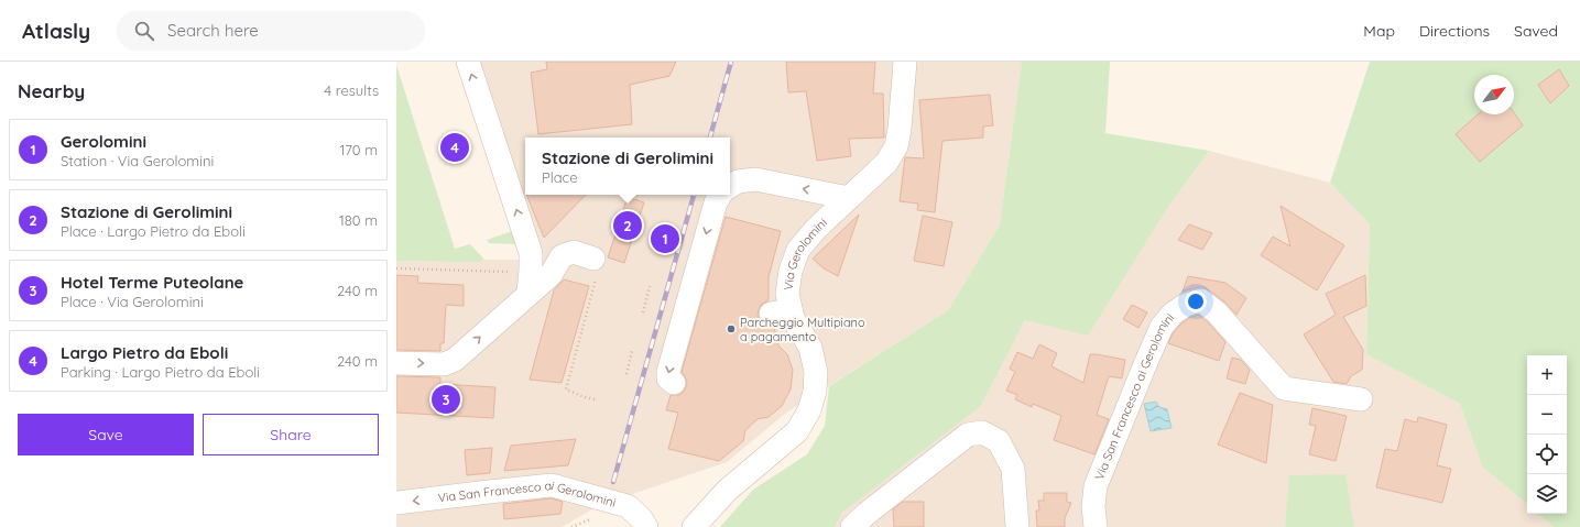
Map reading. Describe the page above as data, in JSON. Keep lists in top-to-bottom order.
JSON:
{
  "streets": {
    "street": ["Via Gerolomini", "Via San Francesco ai Gerolomini"]
  },
  "places": ["Parcheggio Multipiano a pagamento"],
  "north": "top right",
  "page": {
    "header": "Atlasly",
    "search": "Search here",
    "nav": ["Map", "Directions", "Saved"],
    "heading": ["Nearby", "4 results"],
    "list": [
      {
        "mark": "1",
        "name": "Gerolomini",
        "note": "Station · Via Gerolomini",
        "value": "170 m"
      },
      {
        "mark": "2",
        "name": "Stazione di Gerolimini",
        "note": "Place · Largo Pietro da Eboli",
        "value": "180 m"
      },
      {
        "mark": "3",
        "name": "Hotel Terme Puteolane",
        "note": "Place · Via Gerolomini",
        "value": "240 m"
      },
      {
        "mark": "4",
        "name": "Largo Pietro da Eboli",
        "note": "Parking · Largo Pietro da Eboli",
        "value": "240 m"
      }
    ],
    "pins": [
      "4",
      "2",
      "1",
      "3"
    ],
    "popup": ["Stazione di Gerolimini", "Place"],
    "map_buttons": ["+", "−"],
    "buttons": ["Save", "Share"]
  }
}
